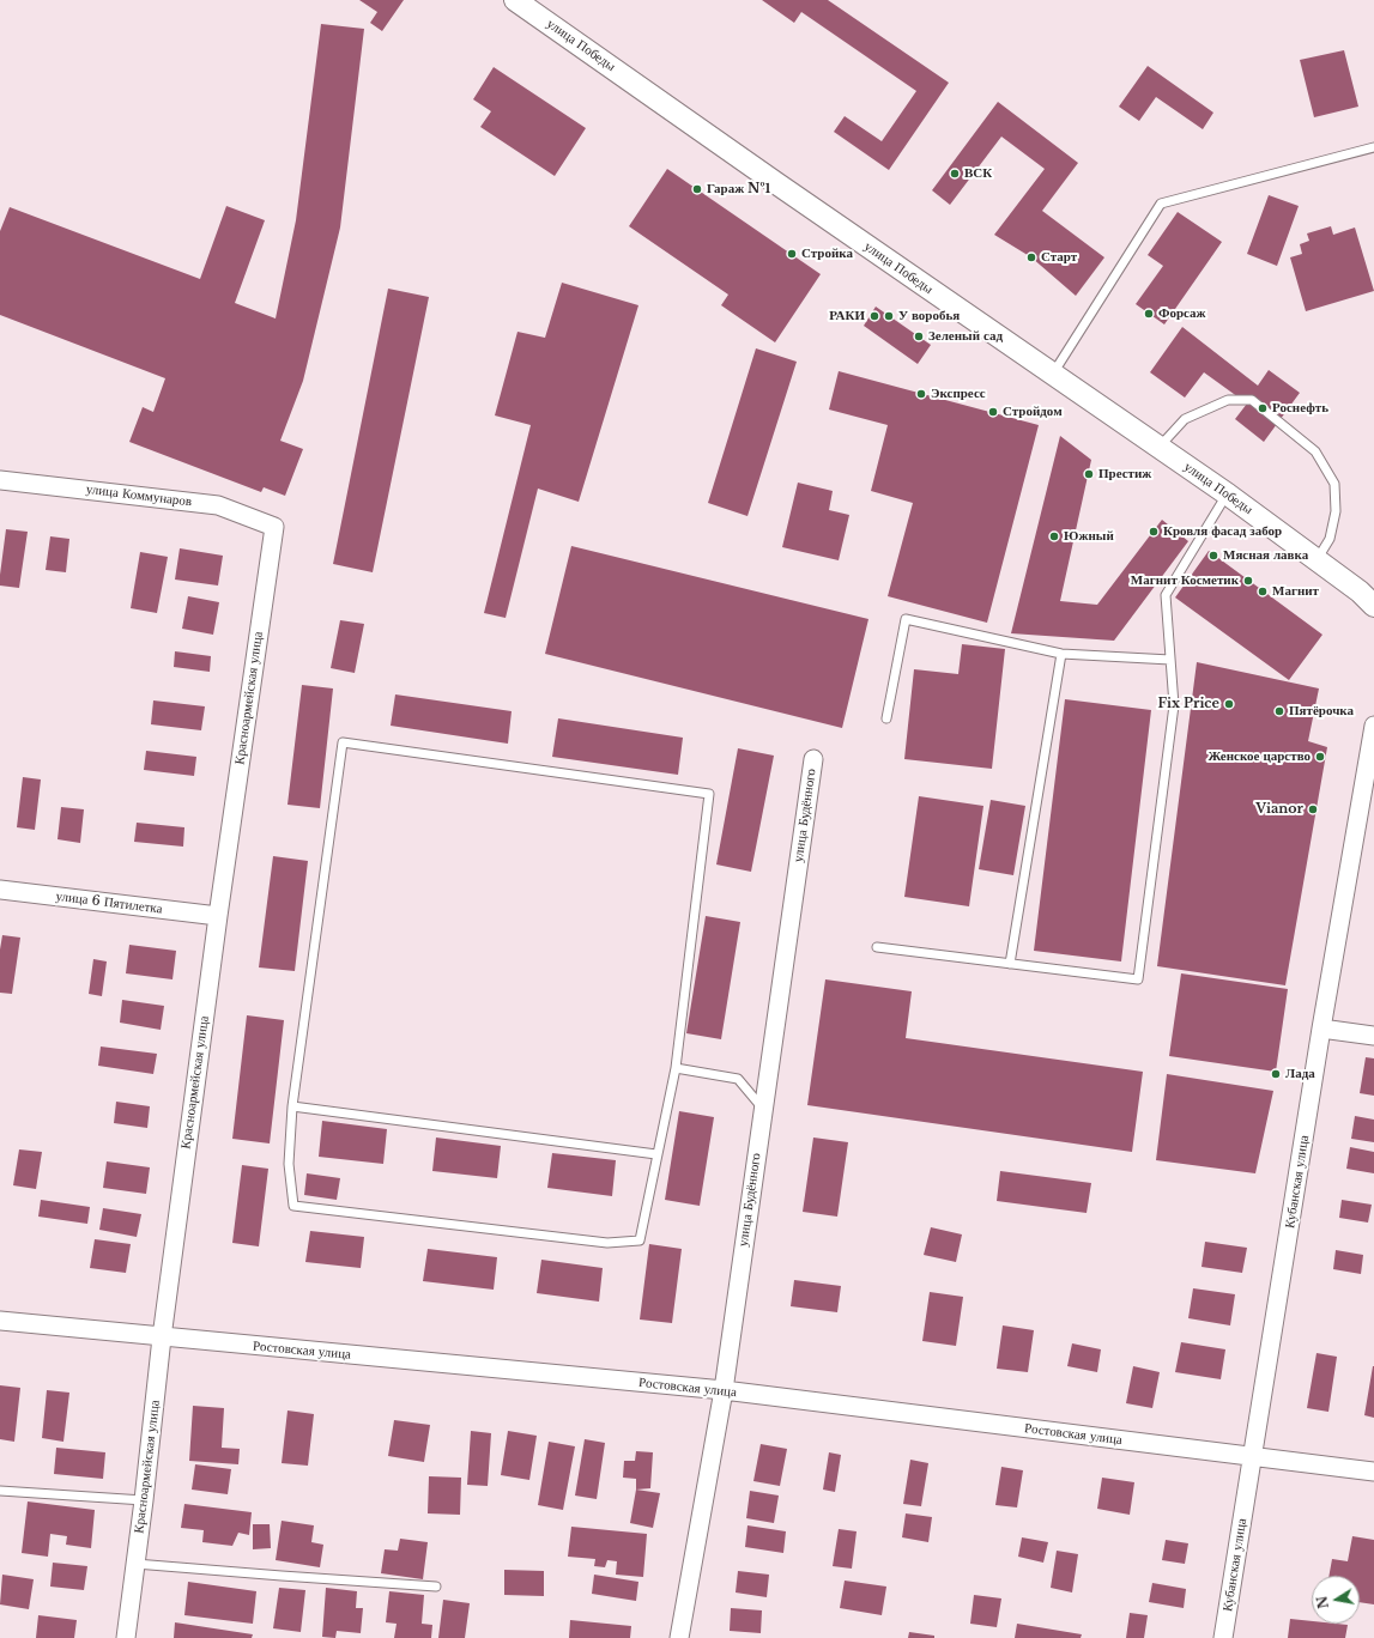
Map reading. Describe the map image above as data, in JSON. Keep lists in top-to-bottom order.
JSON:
{
  "streets": {
    "street": [
      "улица Победы",
      "улица Коммунаров",
      "Красноармейская улица",
      "улица Будённого",
      "улица 6 Пятилетка",
      "Кубанская улица",
      "Ростовская улица"
    ]
  },
  "crossings": [
    ["улица Коммунаров", "Красноармейская улица"],
    ["Красноармейская улица", "улица 6 Пятилетка"],
    ["Красноармейская улица", "Ростовская улица"],
    ["улица Будённого", "Ростовская улица"],
    ["Кубанская улица", "Ростовская улица"]
  ],
  "places": [
    "ВСК",
    "Гараж №1",
    "Стройка",
    "Старт",
    "Форсаж",
    "РАКИ",
    "У воробья",
    "Зеленый сад",
    "Экспресс",
    "Роснефть",
    "Стройдом",
    "Престиж",
    "Кровля фасад забор",
    "Южный",
    "Мясная лавка",
    "Магнит Косметик",
    "Магнит",
    "Fix Price",
    "Пятёрочка",
    "Женское царство",
    "Vianor",
    "Лада"
  ],
  "north": "left"
}
